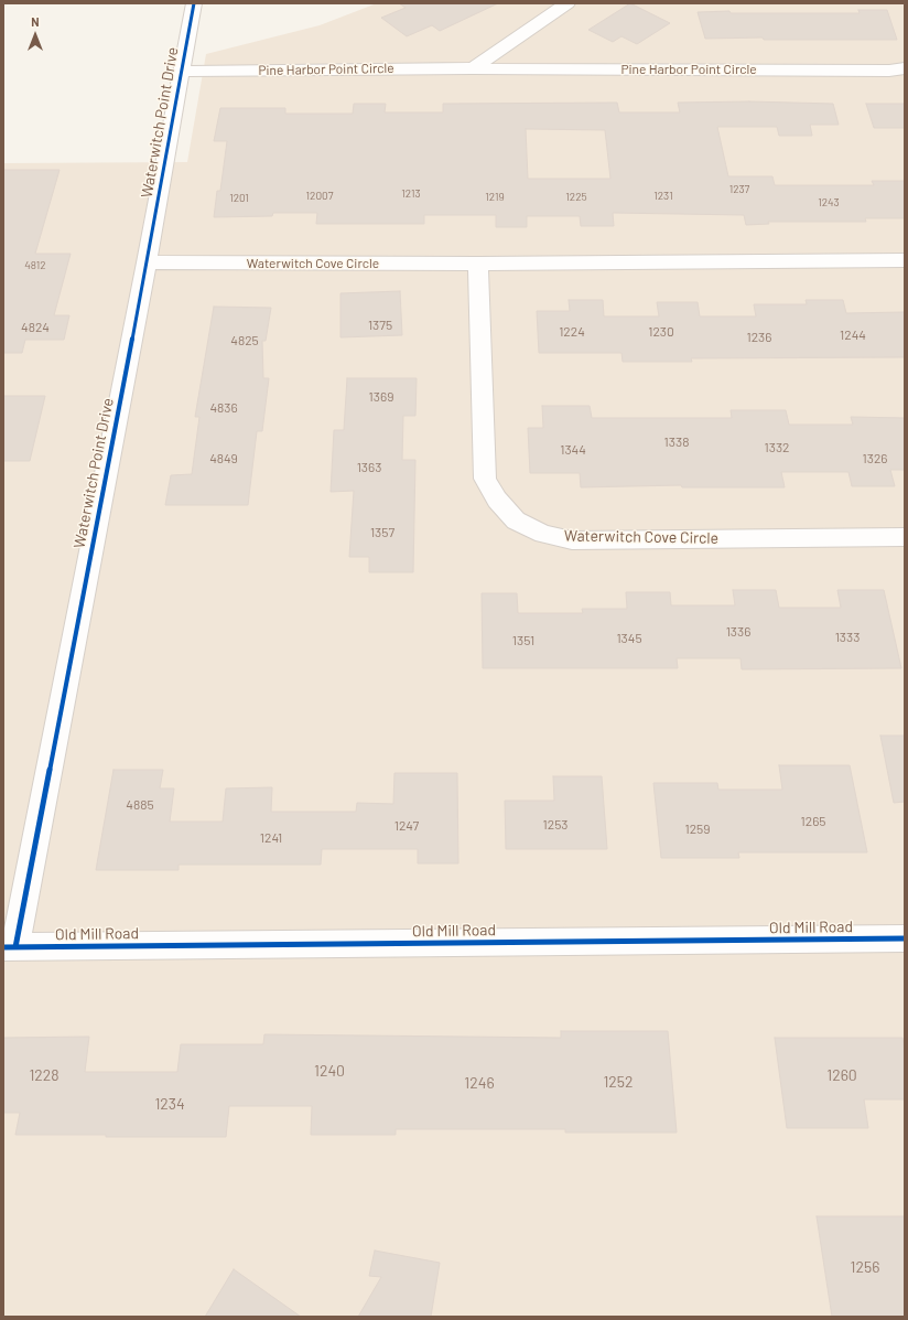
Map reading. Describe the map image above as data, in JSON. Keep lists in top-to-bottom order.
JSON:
{
  "streets": {
    "street": [
      "Pine Harbor Point Circle",
      "Waterwitch Point Drive",
      "Waterwitch Cove Circle",
      "Old Mill Road"
    ]
  },
  "crossings": [
    ["Pine Harbor Point Circle", "Waterwitch Point Drive"],
    ["Waterwitch Point Drive", "Waterwitch Cove Circle"],
    ["Waterwitch Point Drive", "Old Mill Road"]
  ],
  "house_numbers": [
    "1237",
    "1213",
    "12007",
    "1231",
    "1219",
    "1225",
    "1201",
    "1243",
    "4812",
    "1375",
    "4824",
    "1224",
    "1230",
    "1244",
    "1236",
    "4825",
    "1369",
    "4836",
    "1338",
    "1332",
    "1344",
    "4849",
    "1326",
    "1363",
    "1357",
    "1336",
    "1333",
    "1345",
    "1351",
    "4885",
    "1265",
    "1253",
    "1247",
    "1259",
    "1241",
    "1240",
    "1228",
    "1260",
    "1252",
    "1246",
    "1234",
    "1256"
  ],
  "north": "top"
}
